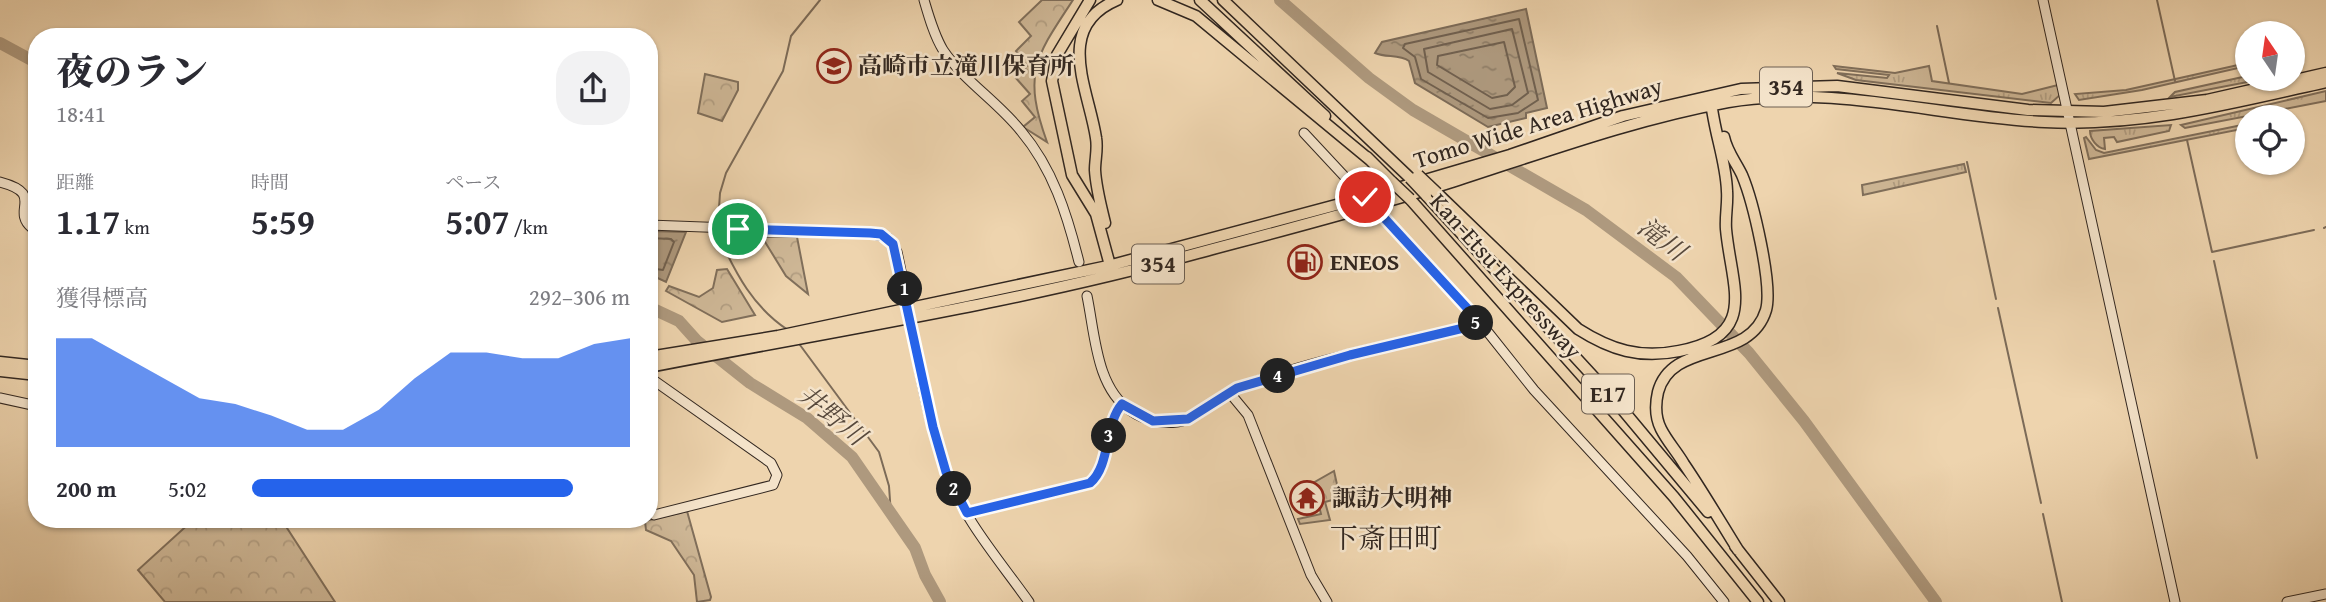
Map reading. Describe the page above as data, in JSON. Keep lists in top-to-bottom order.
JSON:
{
  "streets": {
    "highway": [
      "354",
      "Tomo Wide Area Highway",
      "Kan-Etsu Expressway",
      "E17"
    ]
  },
  "districts": ["下斎田町"],
  "water": ["滝川", "井野川"],
  "places": {
    "school or university": ["高崎市立滝川保育所"],
    "fuel station": ["ENEOS"],
    "temple": ["諏訪大明神"]
  },
  "north": "top",
  "page": {
    "heading": ["夜のラン", "18:41"],
    "stats": [
      ["距離", "1.17 km"],
      ["時間", "5:59"],
      ["ペース", "5:07 /km"]
    ],
    "chart": ["獲得標高", "292–306 m"],
    "pins": [
      "1",
      "5",
      "4",
      "3",
      "2"
    ],
    "list": [
      {
        "name": "200 m",
        "note": "5:02"
      }
    ]
  }
}
